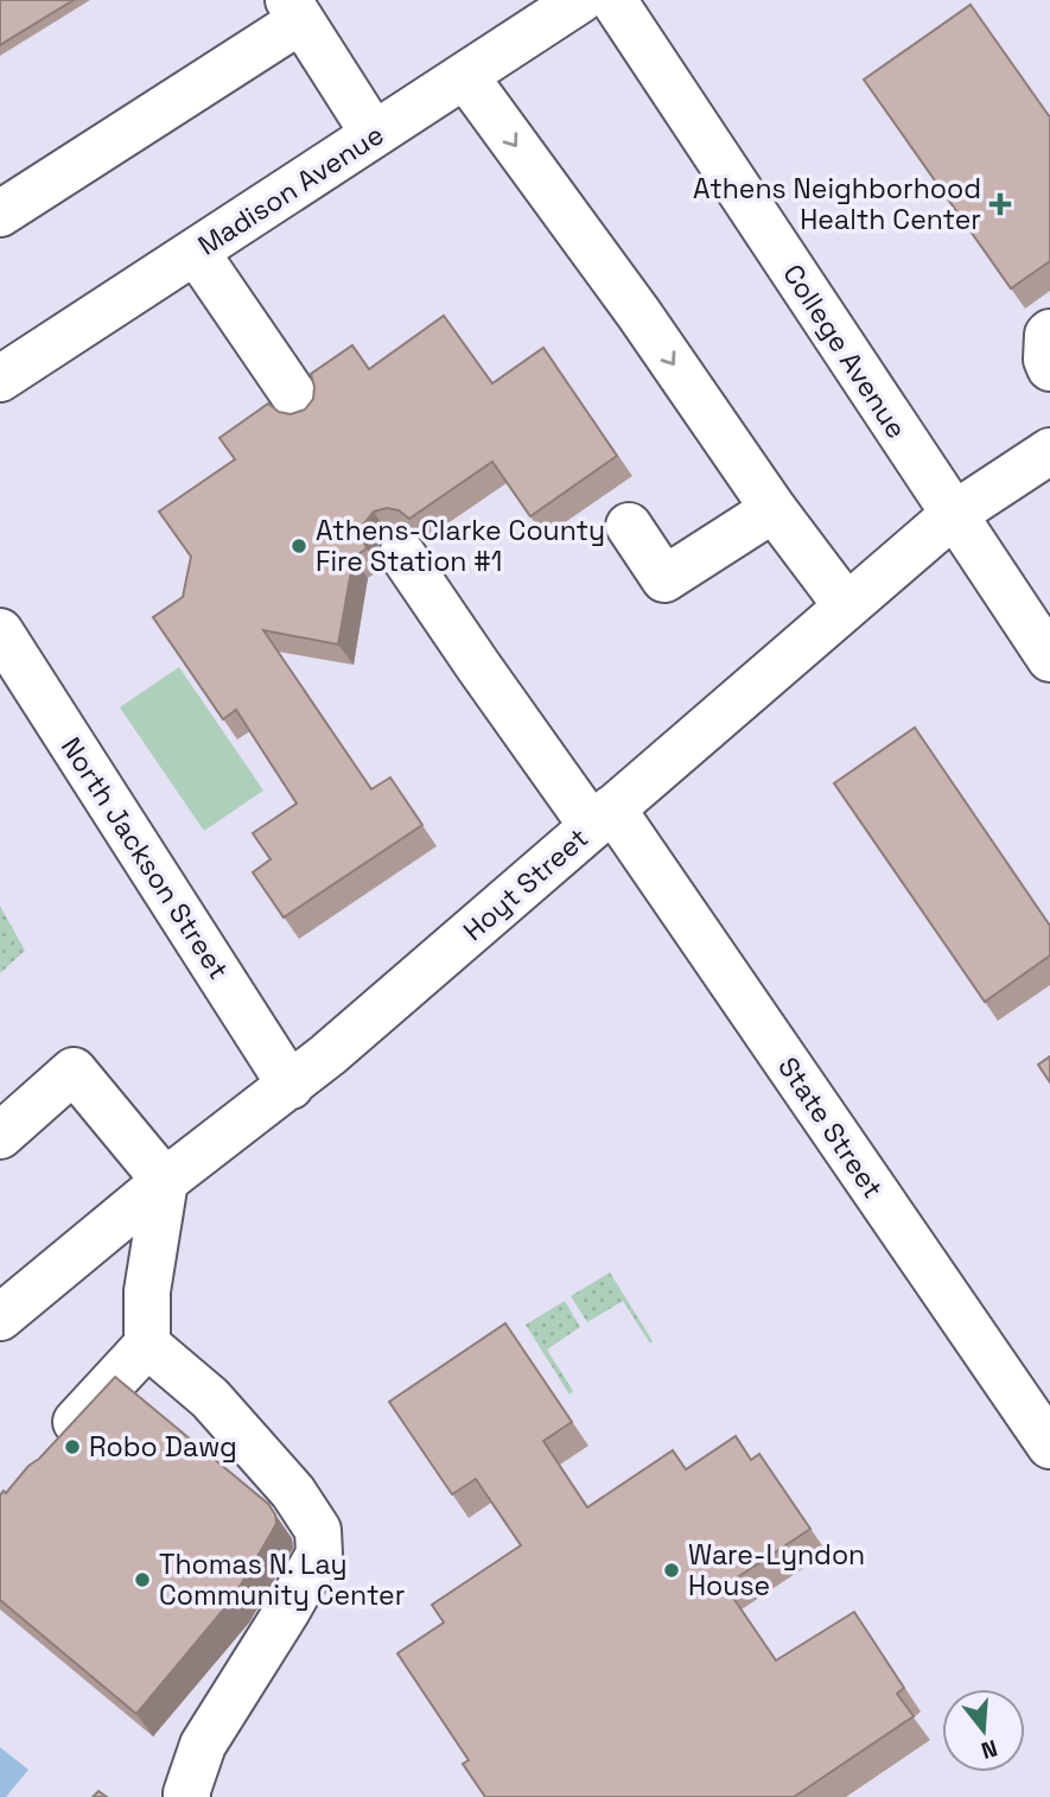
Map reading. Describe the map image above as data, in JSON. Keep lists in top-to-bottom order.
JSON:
{
  "streets": {
    "street": [
      "Madison Avenue",
      "College Avenue",
      "North Jackson Street",
      "Hoyt Street",
      "State Street"
    ]
  },
  "crossings": [
    ["College Avenue", "Hoyt Street"],
    ["North Jackson Street", "Hoyt Street"],
    ["Hoyt Street", "State Street"]
  ],
  "places": {
    "health": ["Athens Neighborhood Health Center"],
    "other": [
      "Athens-Clarke County Fire Station #1",
      "Robo Dawg",
      "Ware-Lyndon House",
      "Thomas N. Lay Community Center"
    ]
  },
  "north": "bottom"
}
